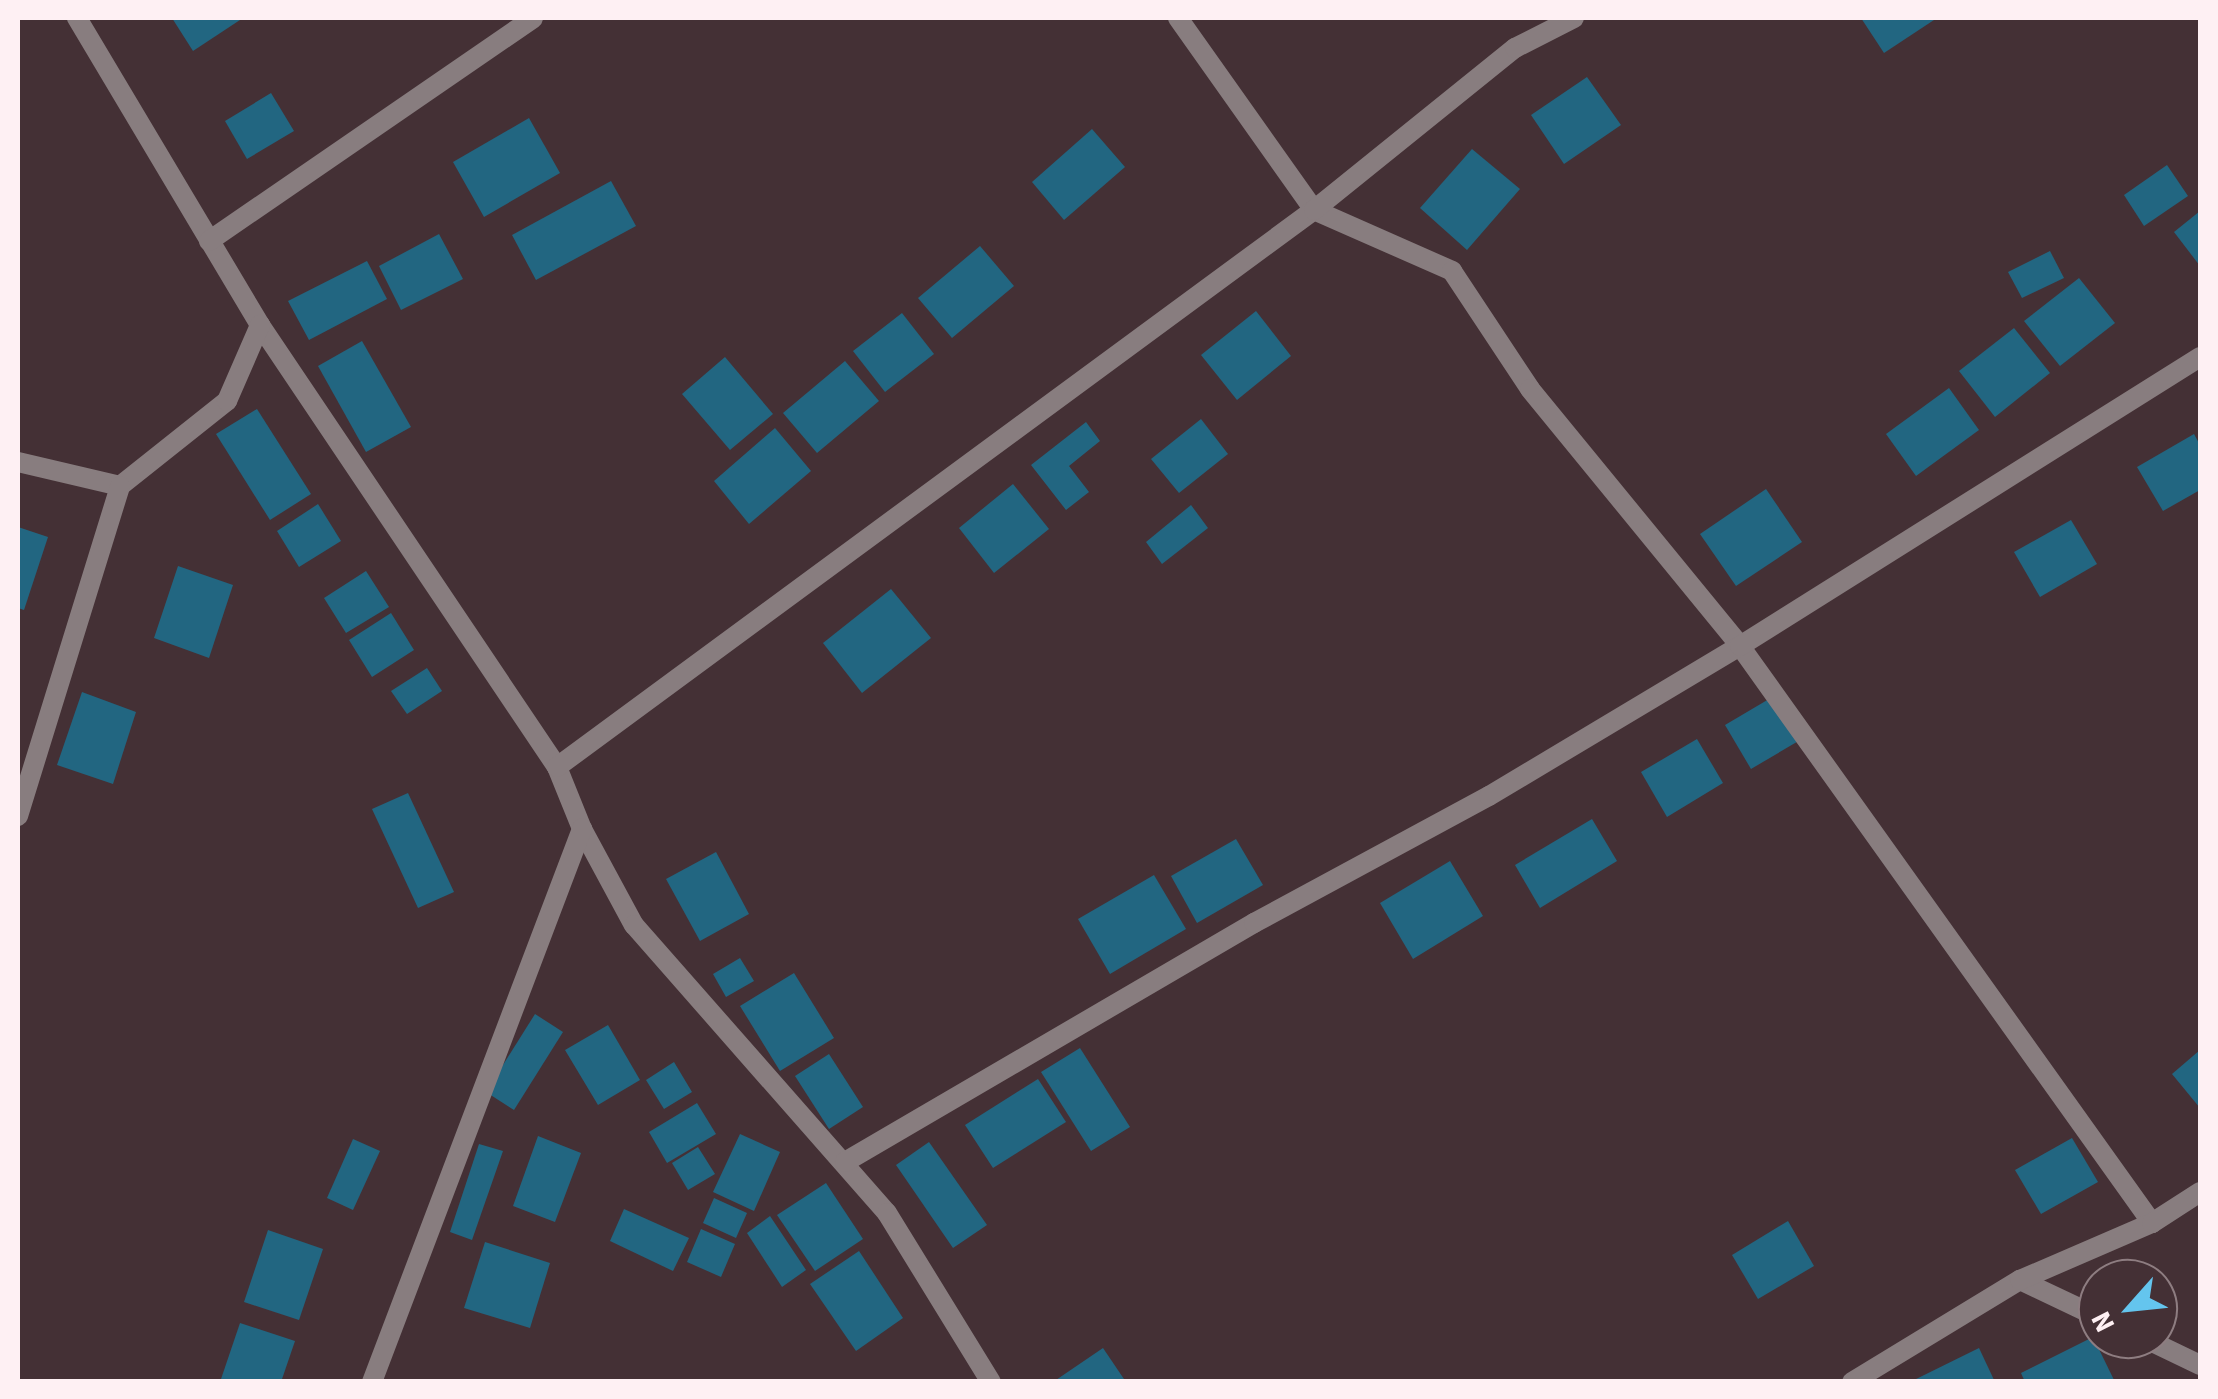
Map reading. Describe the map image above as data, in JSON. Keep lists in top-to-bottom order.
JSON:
{
  "north": "bottom left"
}
